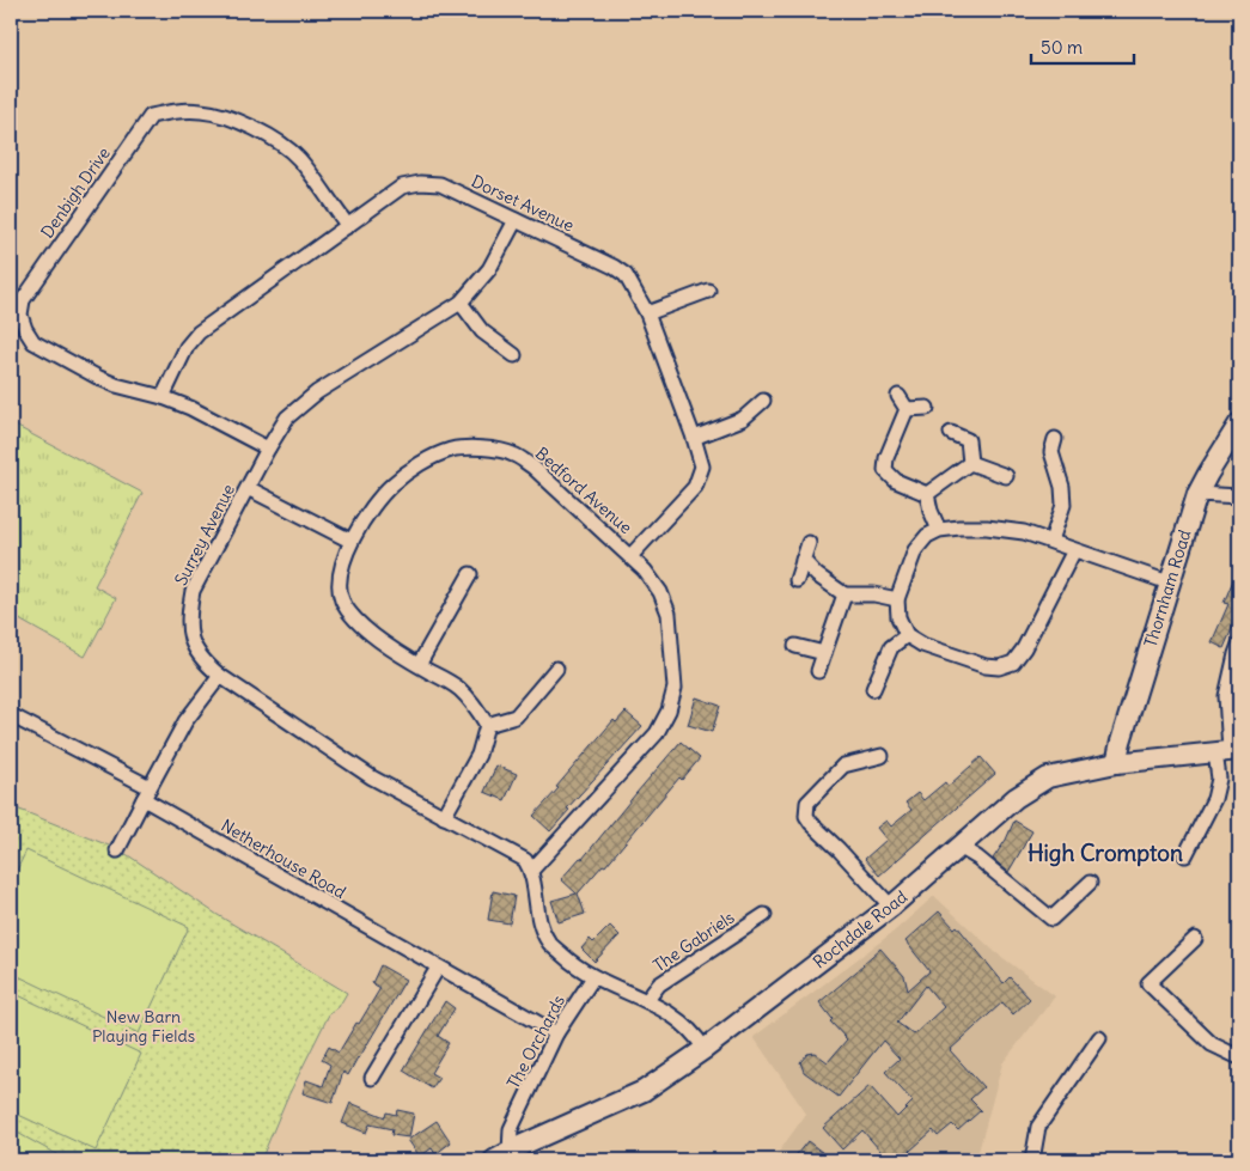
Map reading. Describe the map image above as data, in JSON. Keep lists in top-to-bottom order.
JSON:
{
  "streets": {
    "main road": ["Thornham Road", "Rochdale Road"],
    "street": [
      "Denbigh Drive",
      "Dorset Avenue",
      "Bedford Avenue",
      "Surrey Avenue",
      "Netherhouse Road",
      "The Gabriels",
      "The Orchards"
    ]
  },
  "crossings": [
    ["Denbigh Drive", "Dorset Avenue"],
    ["Denbigh Drive", "Surrey Avenue"],
    ["Dorset Avenue", "Bedford Avenue"],
    ["Dorset Avenue", "Surrey Avenue"],
    ["Bedford Avenue", "Surrey Avenue"],
    ["Thornham Road", "Rochdale Road"],
    ["Netherhouse Road", "The Orchards"],
    ["Rochdale Road", "The Orchards"]
  ],
  "districts": ["High Crompton"],
  "parks": ["New Barn Playing Fields"],
  "scale_bar": "50 m"
}
